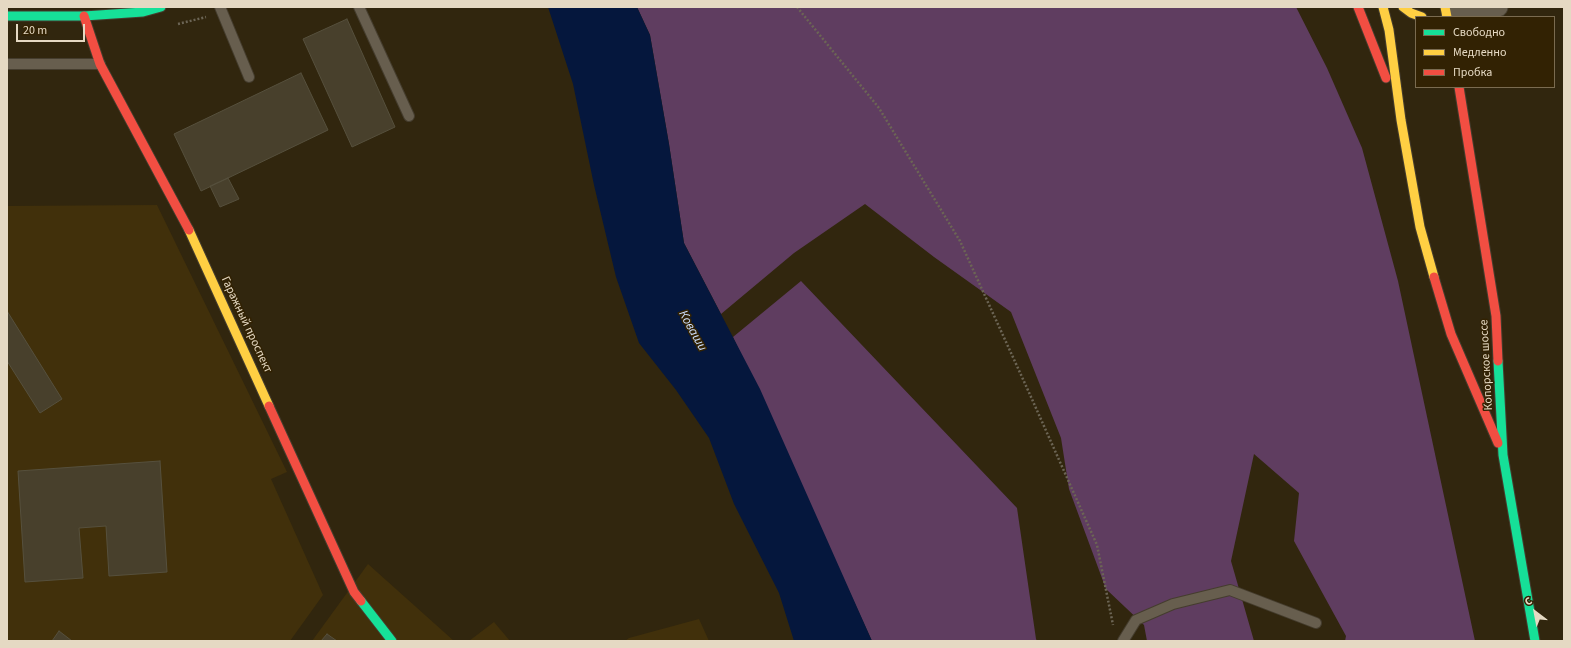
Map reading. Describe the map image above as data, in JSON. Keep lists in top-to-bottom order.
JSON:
{
  "streets": {
    "main road": ["Гаражный проспект", "Копорское шоссе"]
  },
  "water": ["Коваши"],
  "legend": ["Свободно", "Медленно", "Пробка"],
  "scale_bar": "20 m",
  "north": "top left"
}
